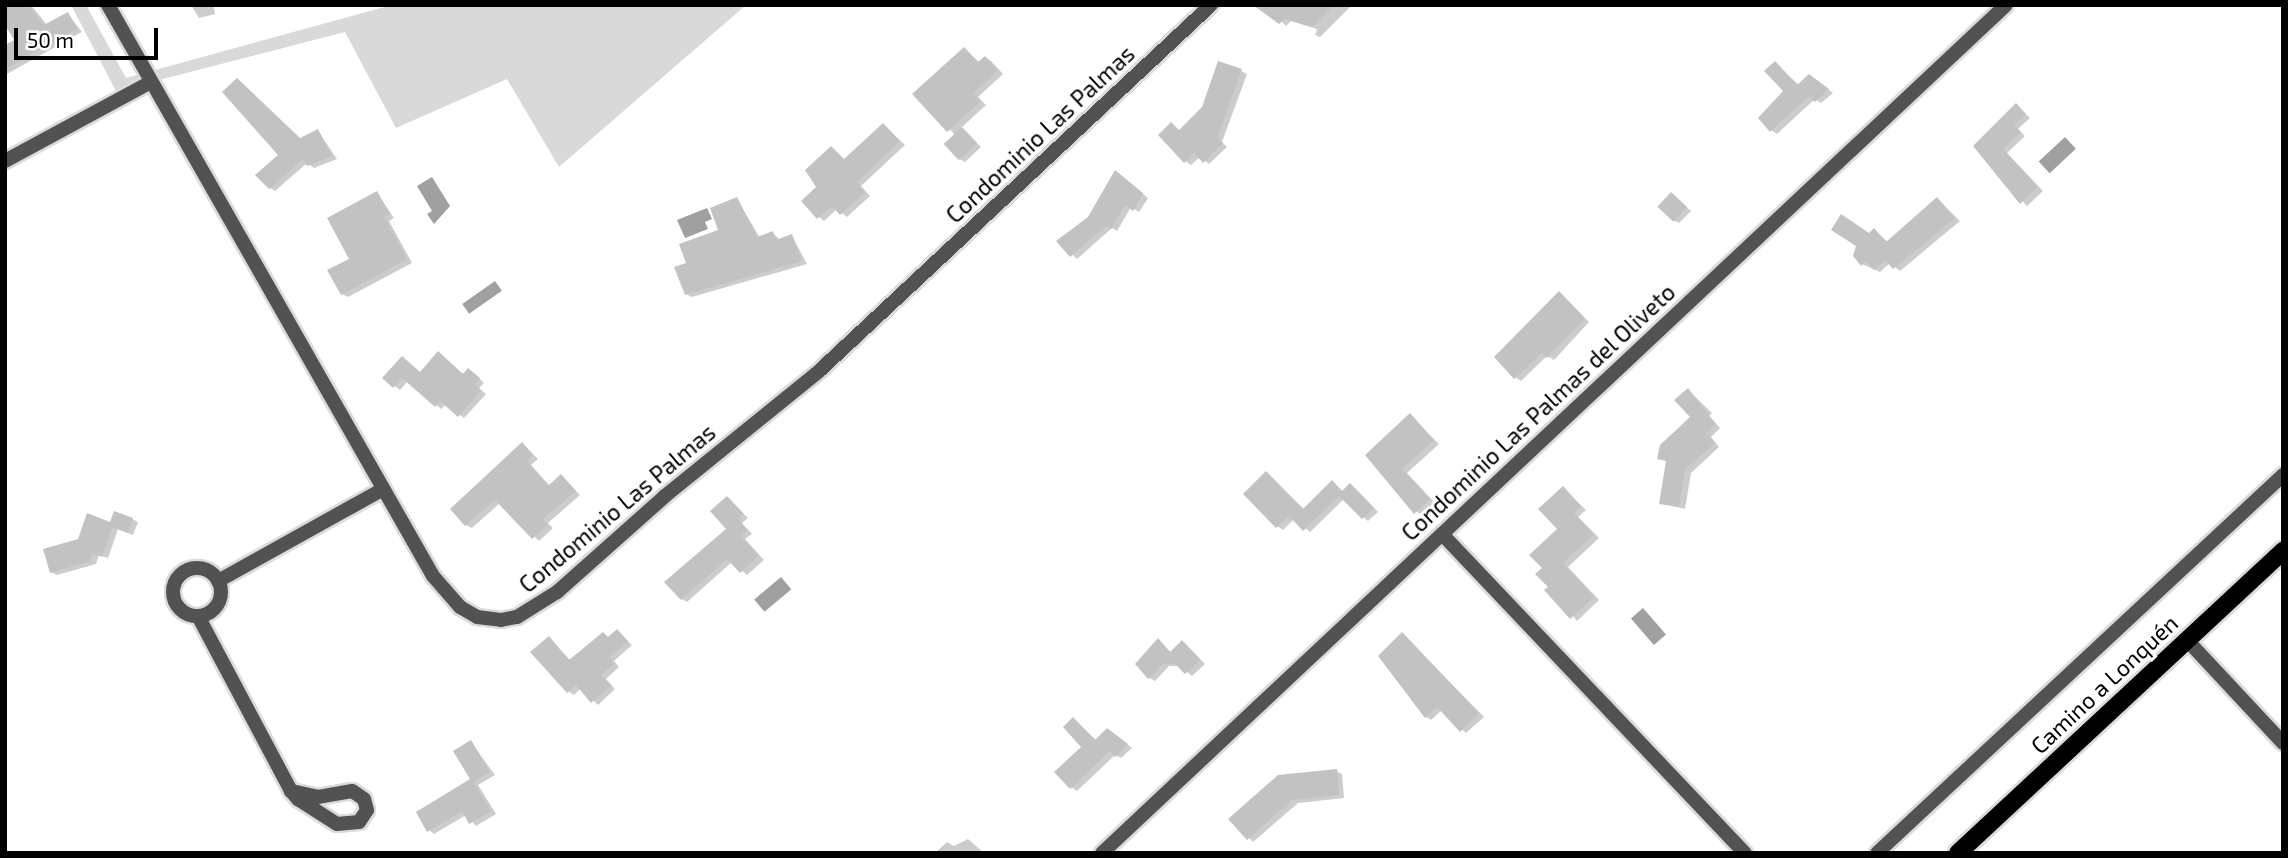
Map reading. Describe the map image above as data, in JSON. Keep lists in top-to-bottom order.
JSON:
{
  "streets": {
    "main road": ["Camino a Lonquén"],
    "street": ["Condominio Las Palmas", "Condominio Las Palmas del Oliveto"]
  },
  "scale_bar": "50 m"
}
